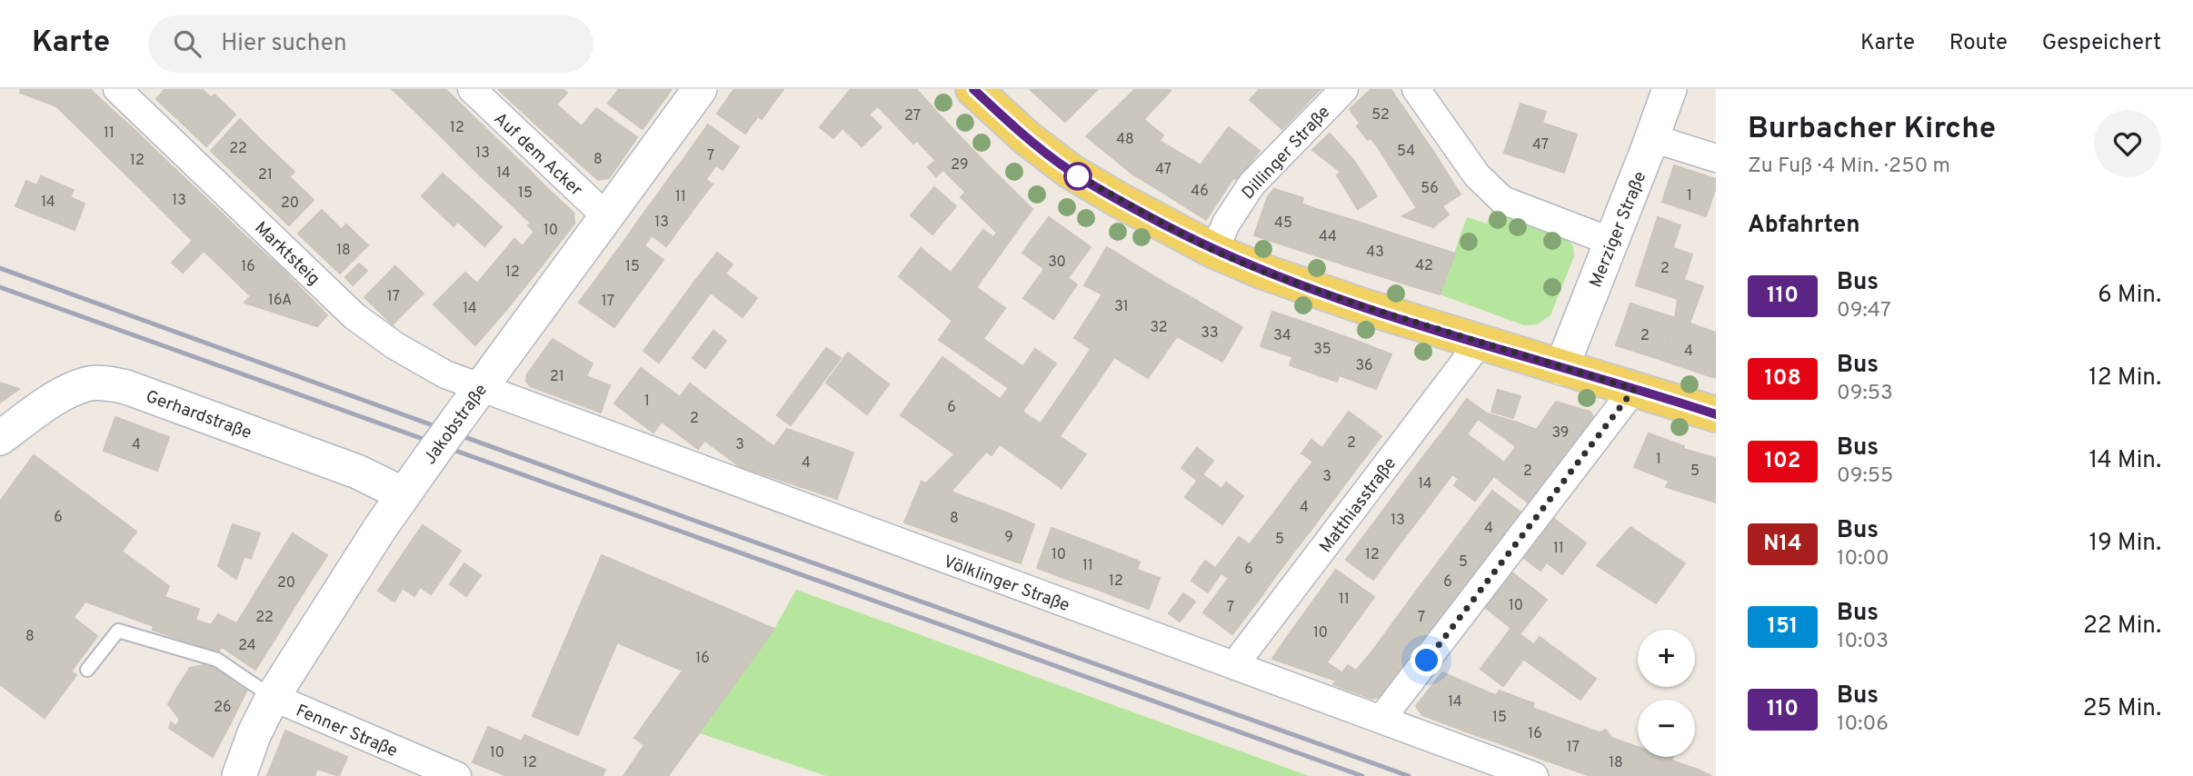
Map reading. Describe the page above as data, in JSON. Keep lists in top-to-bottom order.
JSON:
{
  "streets": {
    "street": [
      "Dillinger Straße",
      "Auf dem Acker",
      "Merziger Straße",
      "Marktsteig",
      "Gerhardstraße",
      "Jakobstraße",
      "Matthiasstraße",
      "Völklinger Straße",
      "Fenner Straße"
    ]
  },
  "crossings": [
    ["Auf dem Acker", "Jakobstraße"],
    ["Marktsteig", "Jakobstraße"],
    ["Marktsteig", "Völklinger Straße"],
    ["Gerhardstraße", "Jakobstraße"],
    ["Jakobstraße", "Völklinger Straße"],
    ["Jakobstraße", "Fenner Straße"],
    ["Matthiasstraße", "Völklinger Straße"]
  ],
  "lines": ["bus line 110"],
  "house_numbers": [
    "52",
    "27",
    "12",
    "11",
    "48",
    "47",
    "22",
    "54",
    "13",
    "7",
    "8",
    "12",
    "29",
    "47",
    "14",
    "21",
    "56",
    "46",
    "15",
    "1",
    "11",
    "13",
    "14",
    "20",
    "13",
    "45",
    "10",
    "44",
    "18",
    "43",
    "30",
    "42",
    "16",
    "15",
    "2",
    "12",
    "17",
    "16A",
    "17",
    "31",
    "14",
    "32",
    "33",
    "34",
    "2",
    "35",
    "4",
    "36",
    "21",
    "1",
    "6",
    "2",
    "39",
    "2",
    "4",
    "3",
    "1",
    "4",
    "2",
    "5",
    "3",
    "14",
    "4",
    "6",
    "8",
    "13",
    "4",
    "9",
    "5",
    "11",
    "10",
    "12",
    "5",
    "11",
    "6",
    "12",
    "6",
    "20",
    "11",
    "10",
    "7",
    "22",
    "7",
    "10",
    "8",
    "24",
    "16",
    "14",
    "26",
    "15",
    "16",
    "17",
    "10",
    "12",
    "18"
  ],
  "page": {
    "header": "Karte",
    "search": "Hier suchen",
    "nav": ["Karte", "Route", "Gespeichert"],
    "heading": [
      ["Burbacher Kirche", "Zu Fuß · 4 Min. · 250 m"],
      "Abfahrten"
    ],
    "list": [
      {
        "mark": "110",
        "name": "Bus",
        "note": "09:47",
        "value": "6 Min."
      },
      {
        "mark": "108",
        "name": "Bus",
        "note": "09:53",
        "value": "12 Min."
      },
      {
        "mark": "102",
        "name": "Bus",
        "note": "09:55",
        "value": "14 Min."
      },
      {
        "mark": "N14",
        "name": "Bus",
        "note": "10:00",
        "value": "19 Min."
      },
      {
        "mark": "151",
        "name": "Bus",
        "note": "10:03",
        "value": "22 Min."
      },
      {
        "mark": "110",
        "name": "Bus",
        "note": "10:06",
        "value": "25 Min."
      }
    ],
    "map_buttons": ["+", "−"]
  }
}
